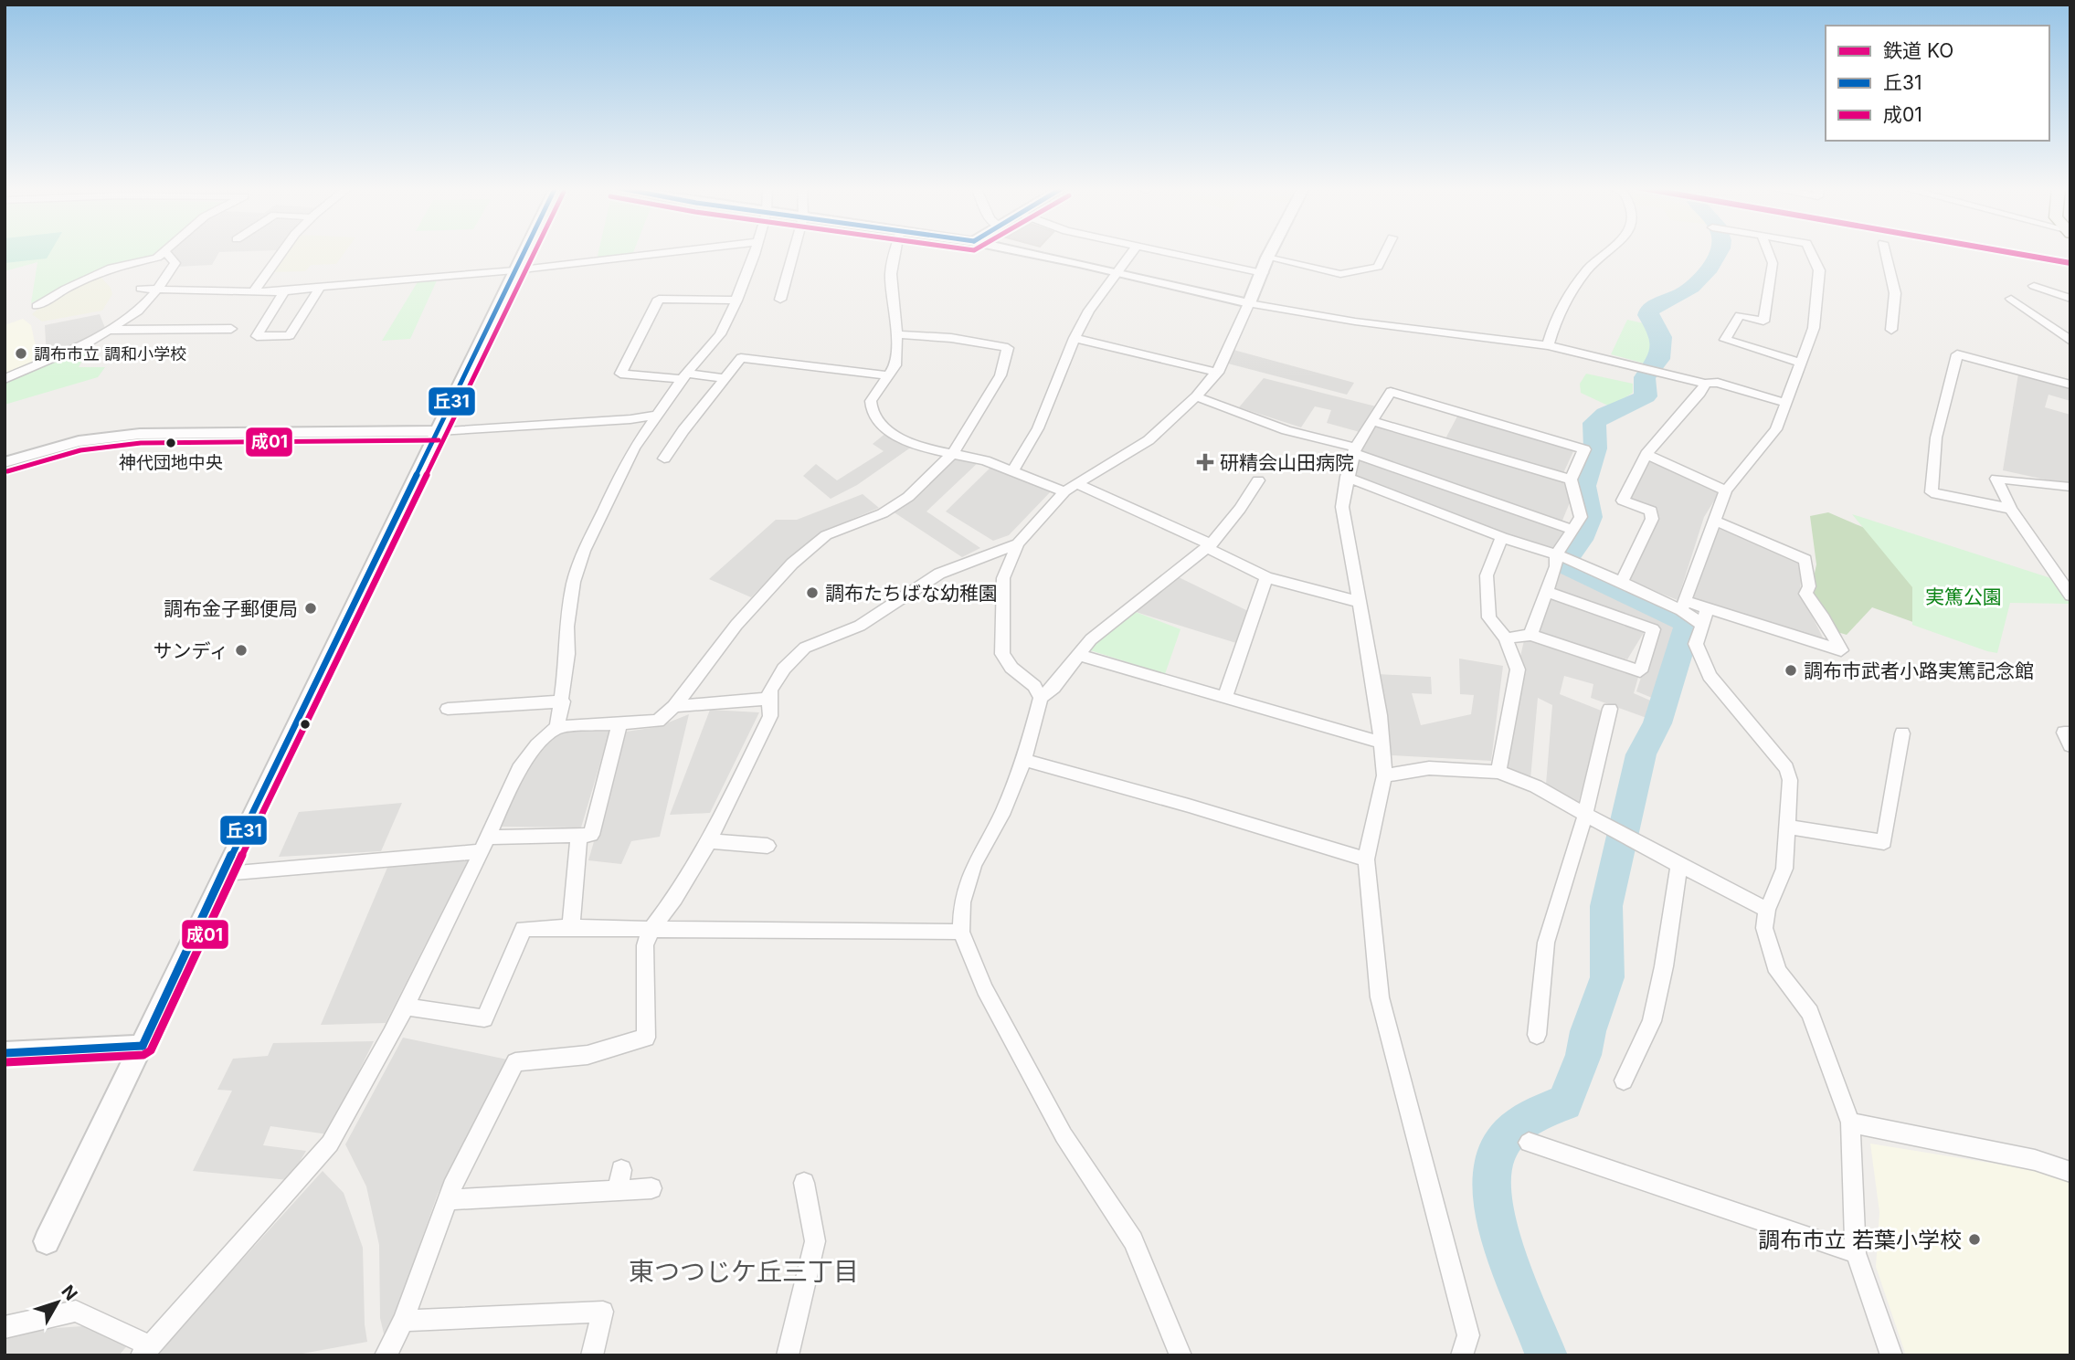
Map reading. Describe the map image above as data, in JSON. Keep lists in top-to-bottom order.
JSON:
{
  "districts": ["東つつじケ丘三丁目"],
  "parks": ["実篤公園"],
  "places": {
    "other": [
      "調布市立 調和小学校",
      "神代団地中央",
      "調布たちばな幼稚園",
      "調布金子郵便局",
      "サンディ",
      "調布市武者小路実篤記念館",
      "調布市立 若葉小学校"
    ],
    "health": ["研精会山田病院"]
  },
  "lines": ["rail line KO", "transit line 丘31", "transit line 成01"],
  "legend": ["鉄道 KO", "丘31", "成01"],
  "north": "top right"
}
